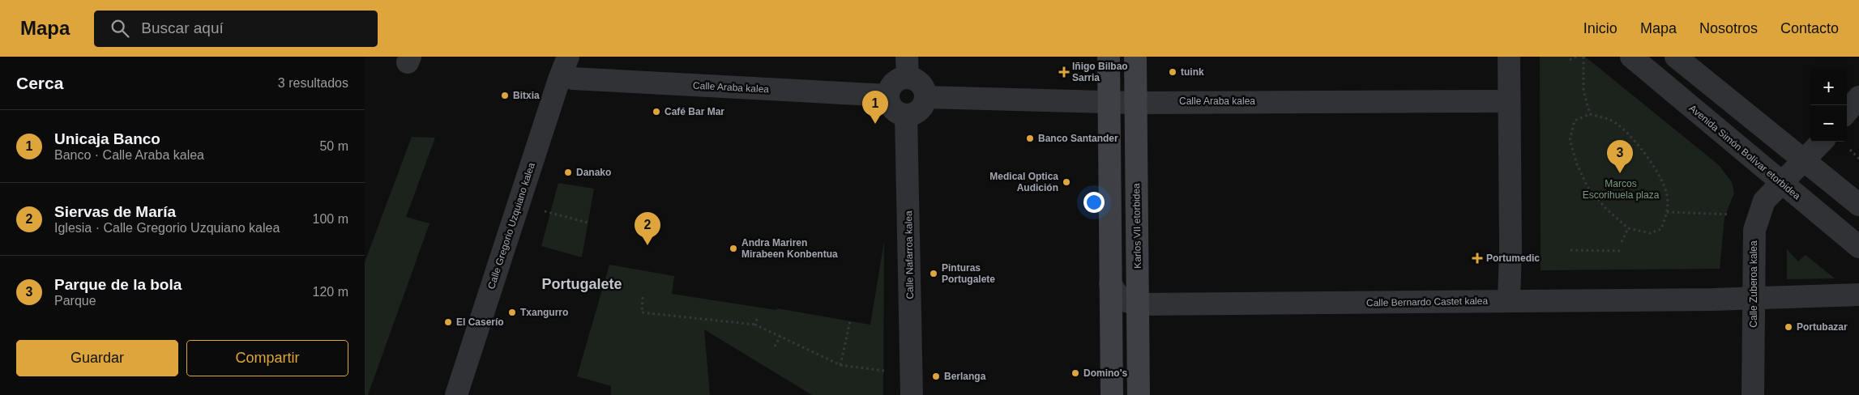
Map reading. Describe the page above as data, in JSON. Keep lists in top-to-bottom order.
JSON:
{
  "streets": {
    "street": [
      "Calle Araba kalea",
      "Avenida Simón Bolívar etorbidea",
      "Calle Gregorio Uzquiano kalea",
      "Karlos VII etorbidea",
      "Calle Nafarroa kalea",
      "Calle Zuberoa kalea",
      "Calle Bernardo Castet kalea"
    ]
  },
  "crossings": [
    ["Calle Araba kalea", "Karlos VII etorbidea"],
    ["Calle Araba kalea", "Calle Nafarroa kalea"],
    ["Avenida Simón Bolívar etorbidea", "Calle Zuberoa kalea"],
    ["Karlos VII etorbidea", "Calle Bernardo Castet kalea"],
    ["Calle Zuberoa kalea", "Calle Bernardo Castet kalea"]
  ],
  "districts": ["Portugalete"],
  "parks": ["Marcos Escorihuela plaza"],
  "places": {
    "health": ["Iñigo Bilbao Sarria", "Portumedic"],
    "other": [
      "tuink",
      "Bitxia",
      "Café Bar Mar",
      "Banco Santander",
      "Danako",
      "Medical Optica Audición",
      "Andra Mariren Mirabeen Konbentua",
      "Pinturas Portugalete",
      "Txangurro",
      "El Caserío",
      "Portubazar",
      "Domino's",
      "Berlanga"
    ]
  },
  "page": {
    "header": "Mapa",
    "search": "Buscar aquí",
    "nav": [
      "Inicio",
      "Mapa",
      "Nosotros",
      "Contacto"
    ],
    "heading": ["Cerca", "3 resultados"],
    "map_buttons": ["+", "−"],
    "pins": ["1", "3", "2"],
    "list": [
      {
        "mark": "1",
        "name": "Unicaja Banco",
        "note": "Banco · Calle Araba kalea",
        "value": "50 m"
      },
      {
        "mark": "2",
        "name": "Siervas de María",
        "note": "Iglesia · Calle Gregorio Uzquiano kalea",
        "value": "100 m"
      },
      {
        "mark": "3",
        "name": "Parque de la bola",
        "note": "Parque",
        "value": "120 m"
      }
    ],
    "buttons": ["Guardar", "Compartir"]
  }
}
